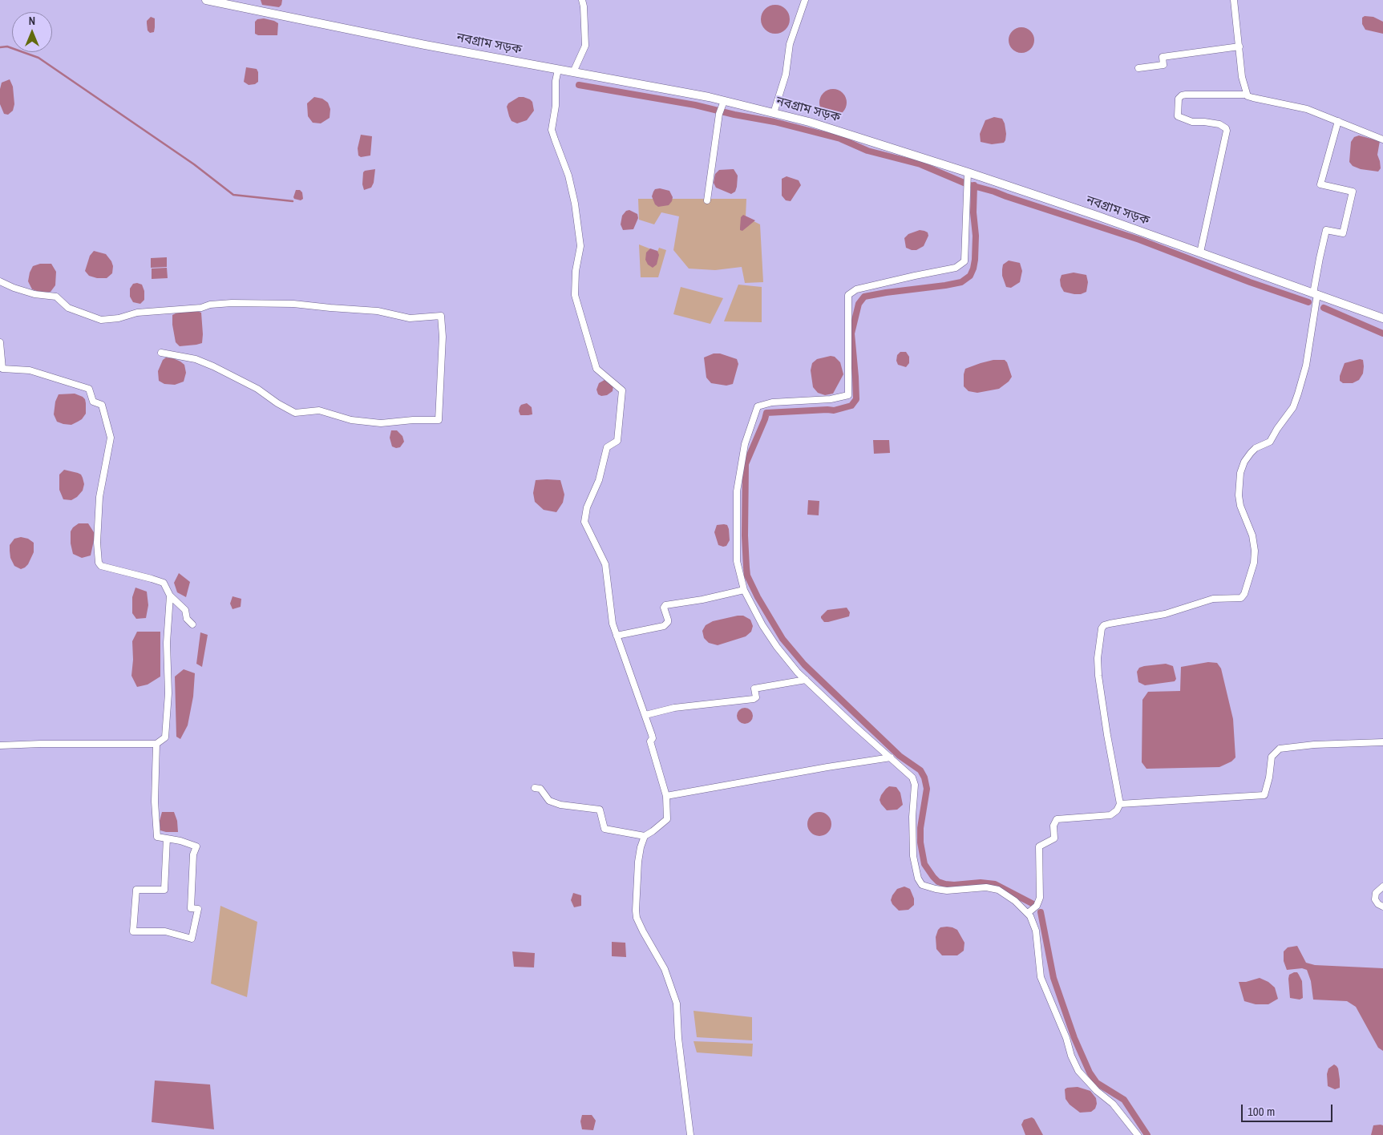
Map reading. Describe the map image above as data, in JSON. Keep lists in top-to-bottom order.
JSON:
{
  "streets": {
    "main road": ["নবগ্রাম সড়ক"]
  },
  "scale_bar": "100 m",
  "north": "top"
}
